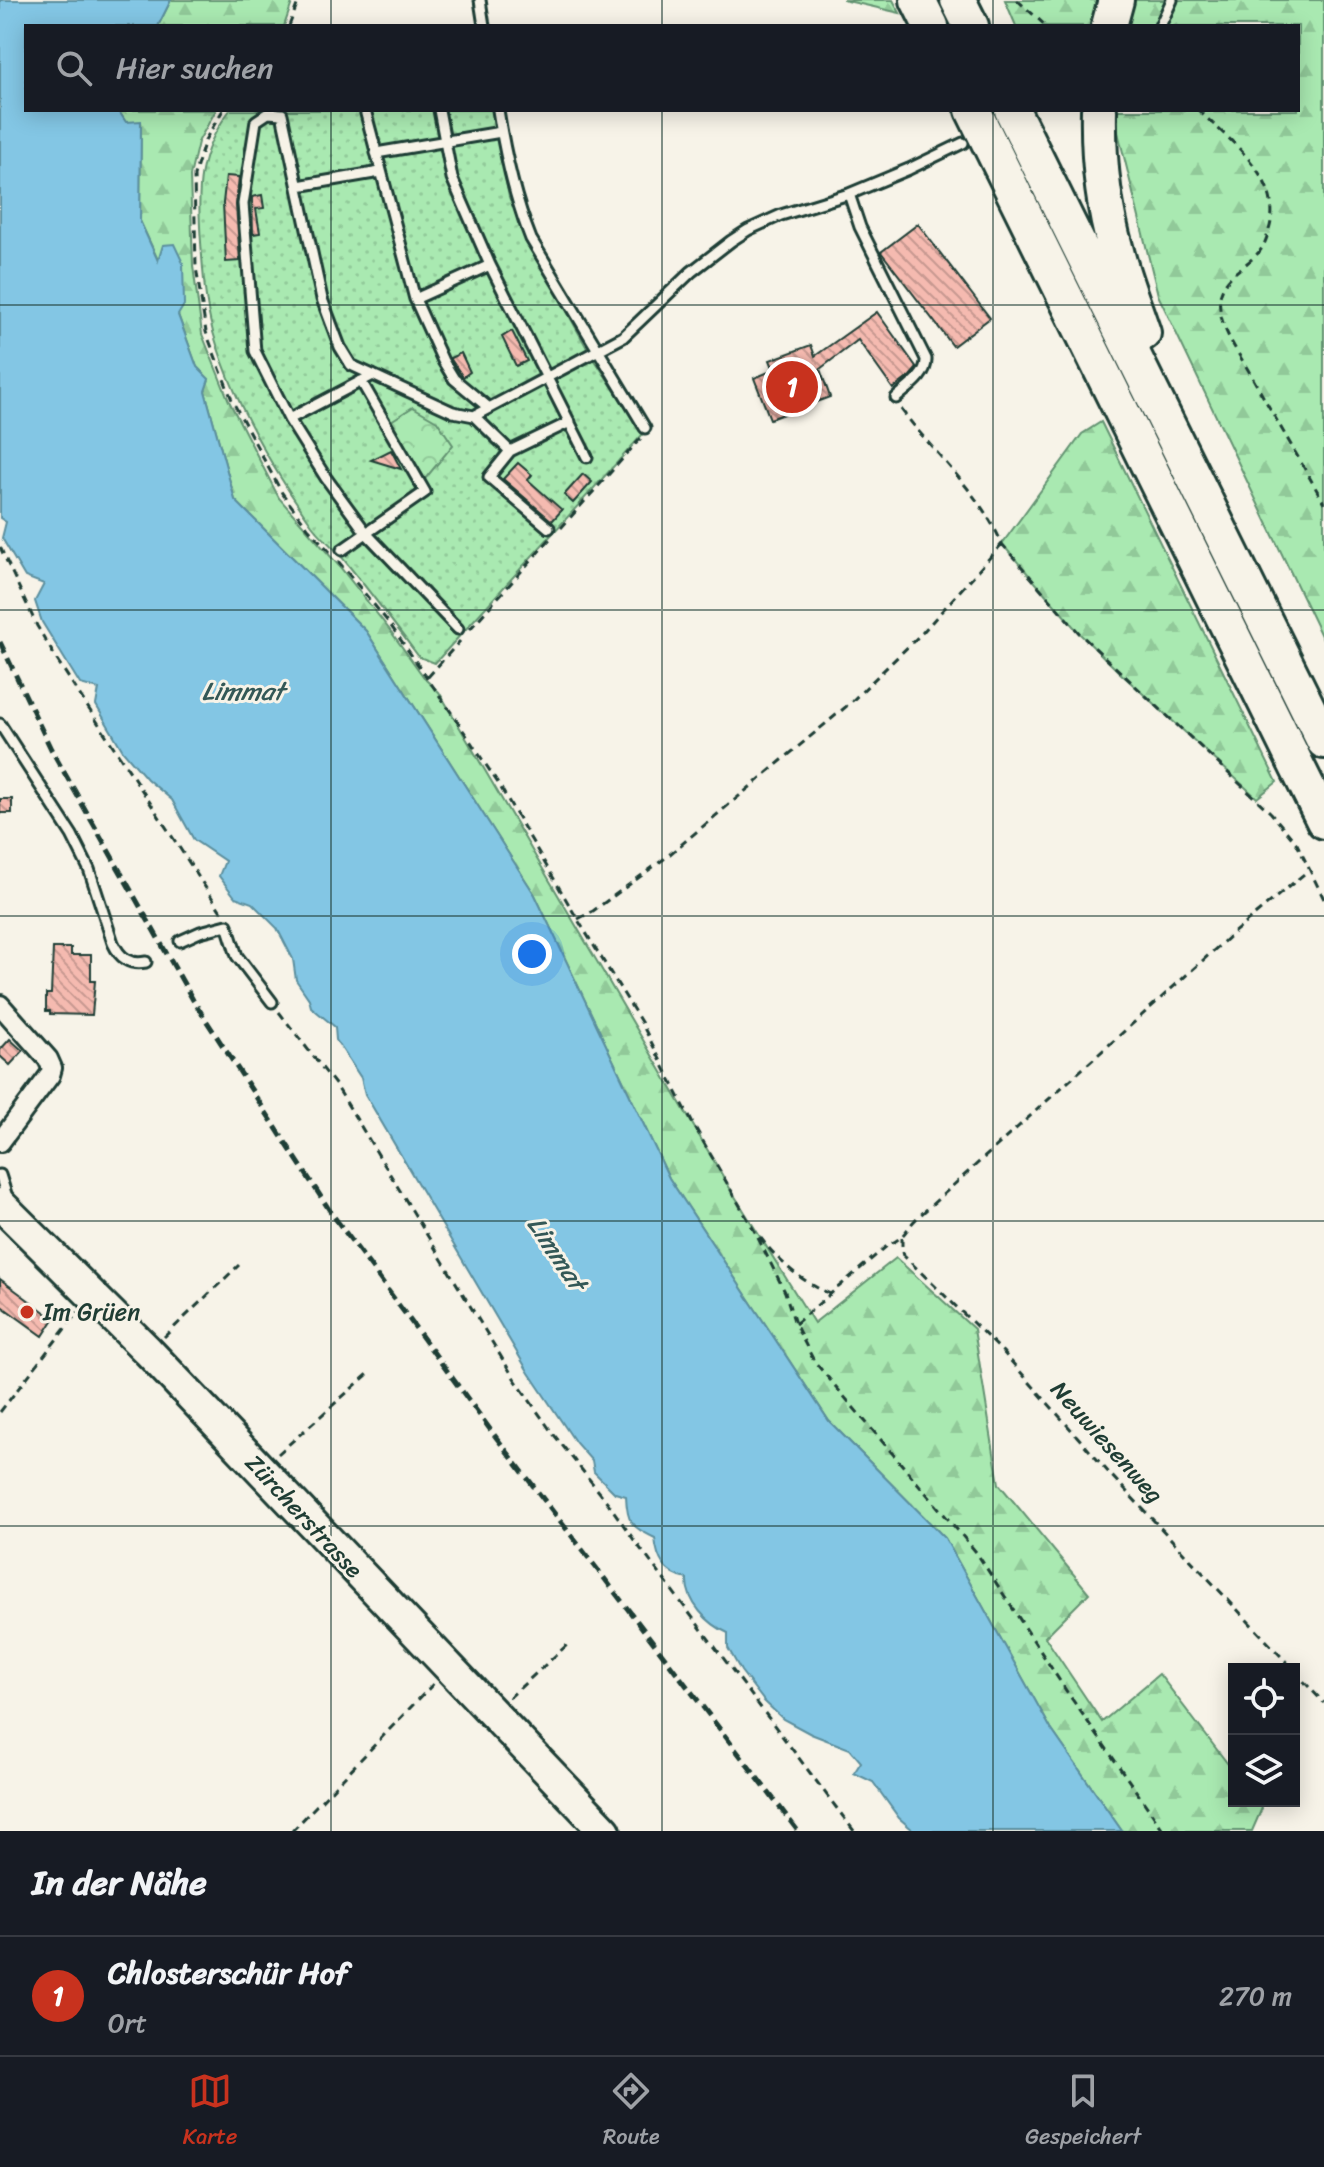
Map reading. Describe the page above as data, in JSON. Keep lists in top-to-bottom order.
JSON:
{
  "streets": {
    "main road": ["Zürcherstrasse"],
    "path": ["Neuwiesenweg"]
  },
  "water": ["Limmat"],
  "places": ["Im Grüen"],
  "page": {
    "search": "Hier suchen",
    "pins": "1",
    "heading": "In der Nähe",
    "list": [
      {
        "mark": "1",
        "name": "Chlosterschür Hof",
        "note": "Ort",
        "value": "270 m"
      }
    ],
    "nav": ["Karte", "Route", "Gespeichert"]
  }
}
